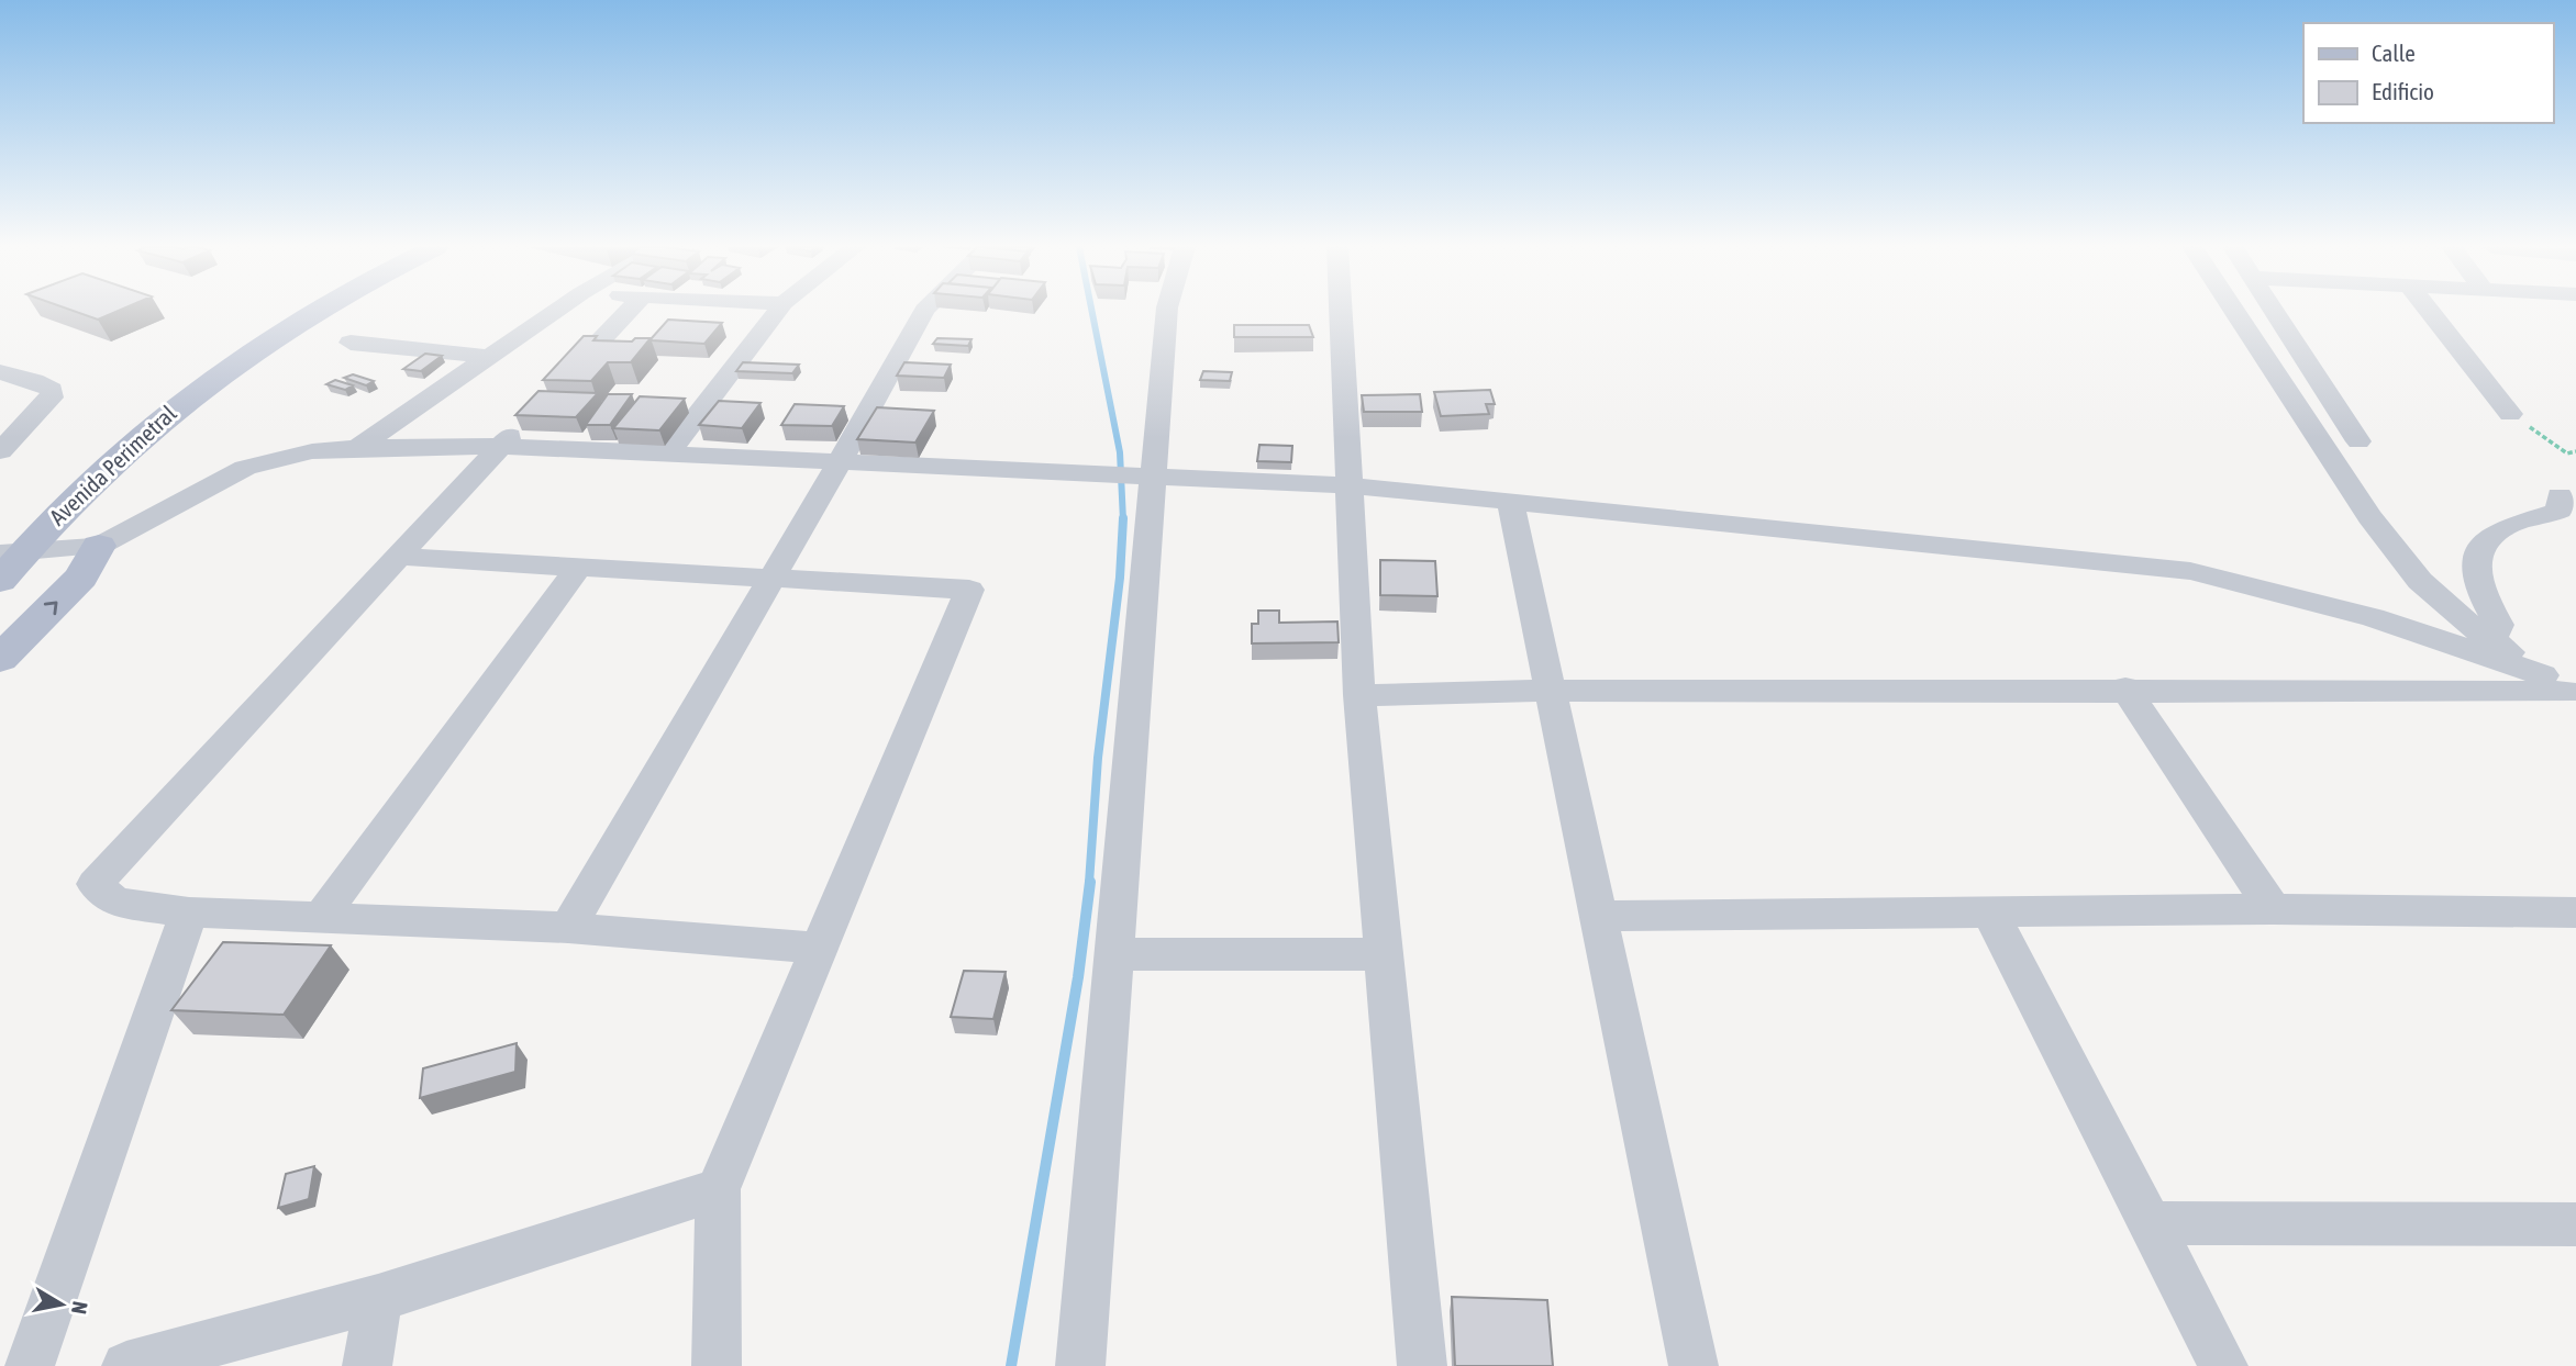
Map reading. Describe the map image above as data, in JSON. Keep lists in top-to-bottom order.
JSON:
{
  "streets": {
    "main road": ["Avenida Perimetral"]
  },
  "legend": ["Calle", "Edificio"],
  "north": "right"
}
